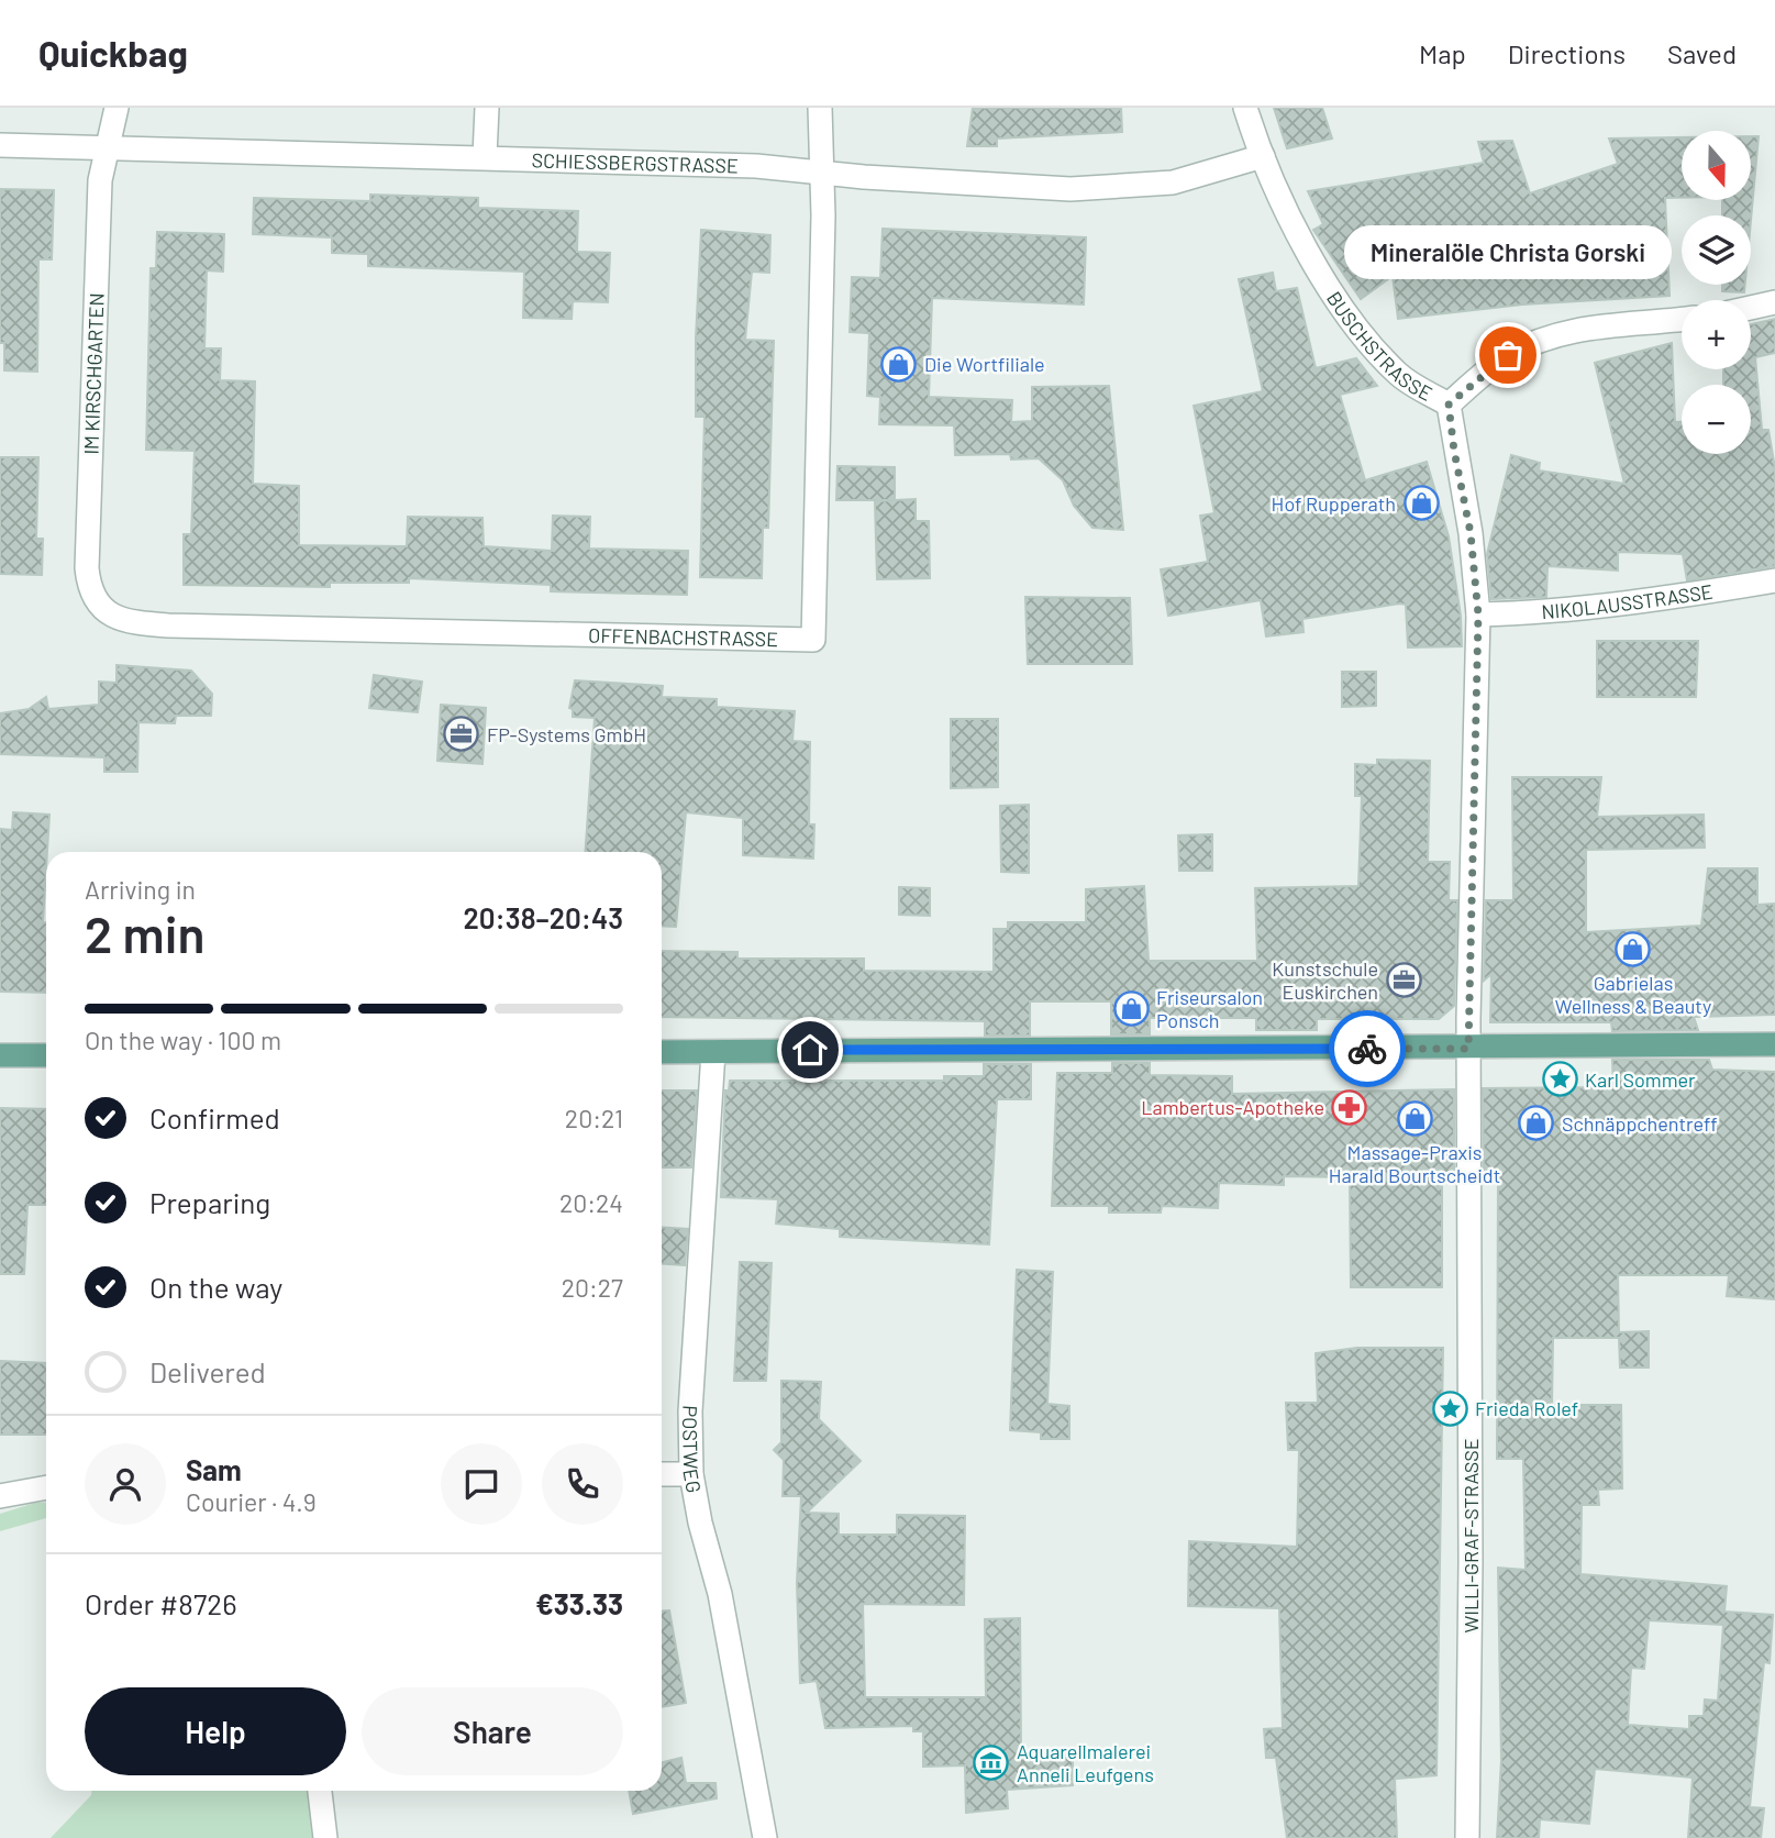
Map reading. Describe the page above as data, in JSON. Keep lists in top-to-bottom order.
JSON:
{
  "streets": {
    "street": [
      "SCHIESSBERGSTRASSE",
      "BUSCHSTRASSE",
      "IM KIRSCHGARTEN",
      "NIKOLAUSSTRASSE",
      "OFFENBACHSTRASSE",
      "POSTWEG",
      "WILLI-GRAF-STRASSE"
    ]
  },
  "crossings": [
    ["SCHIESSBERGSTRASSE", "BUSCHSTRASSE"],
    ["SCHIESSBERGSTRASSE", "IM KIRSCHGARTEN"],
    ["SCHIESSBERGSTRASSE", "OFFENBACHSTRASSE"],
    ["BUSCHSTRASSE", "NIKOLAUSSTRASSE"],
    ["BUSCHSTRASSE", "WILLI-GRAF-STRASSE"],
    ["IM KIRSCHGARTEN", "OFFENBACHSTRASSE"]
  ],
  "places": {
    "other": ["Mineralöle Christa Gorski"],
    "shop": [
      "Die Wortfiliale",
      "Hof Rupperath",
      "Gabrielas Wellness & Beauty",
      "Friseursalon Ponsch",
      "Massage-Praxis Harald Bourtscheidt",
      "Schnäppchentreff"
    ],
    "office": ["FP-Systems GmbH", "Kunstschule Euskirchen"],
    "place": ["Karl Sommer", "Frieda Rolef"],
    "pharmacy": ["Lambertus-Apotheke"],
    "museum": ["Aquarellmalerei Anneli Leufgens"]
  },
  "north": "bottom",
  "page": {
    "header": "Quickbag",
    "nav": ["Map", "Directions", "Saved"],
    "map_buttons": ["+", "−"],
    "bubble": "Mineralöle Christa Gorski",
    "heading": ["2 min", "Arriving in", "20:38–20:43"],
    "panel": [
      "Sam",
      "Courier · 4.9",
      "Order #8726",
      "€33.33"
    ],
    "bar": "On the way · 100 m",
    "list": [
      ["Confirmed", "20:21"],
      ["Preparing", "20:24"],
      ["On the way", "20:27"],
      "Delivered"
    ],
    "buttons": ["Help", "Share"]
  }
}
